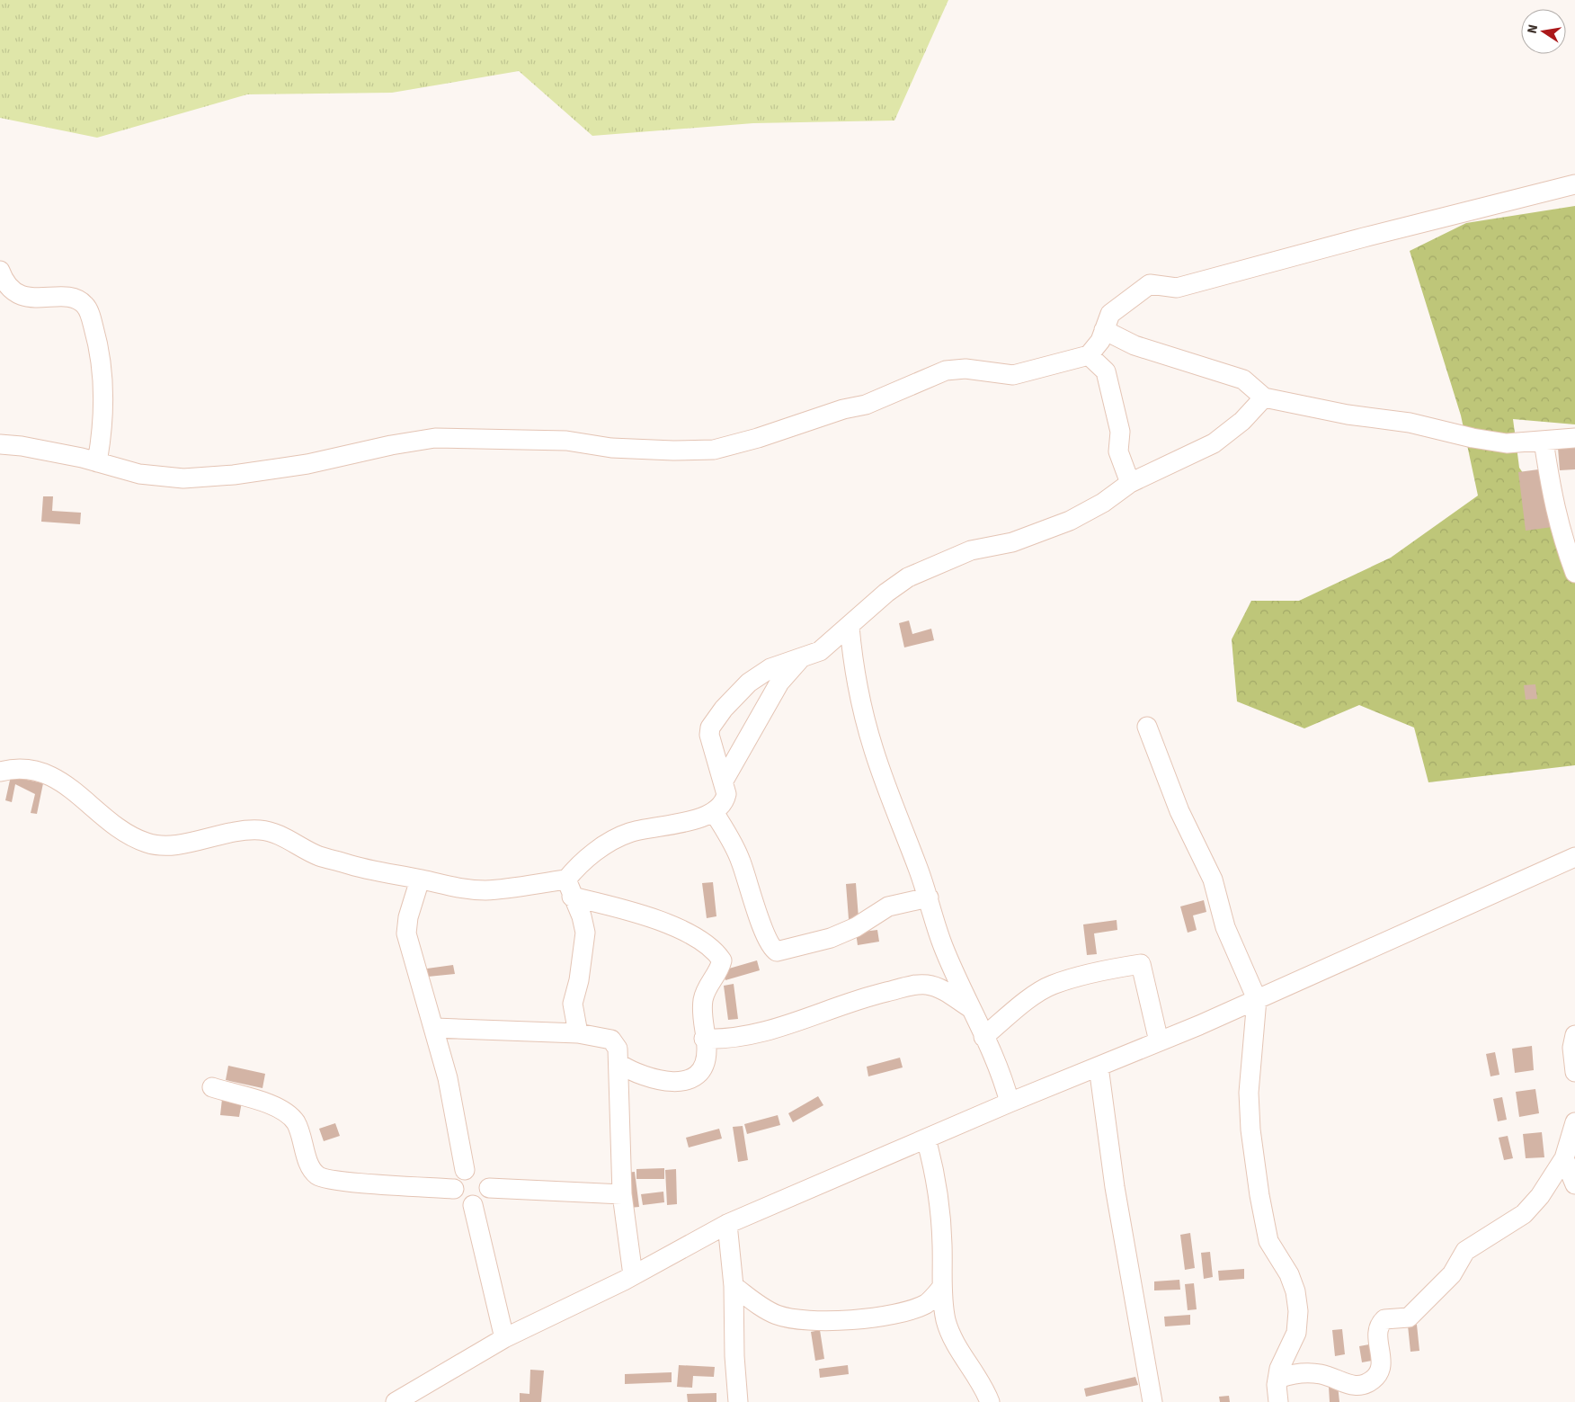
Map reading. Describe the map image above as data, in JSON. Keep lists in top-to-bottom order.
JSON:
{
  "north": "left"
}
